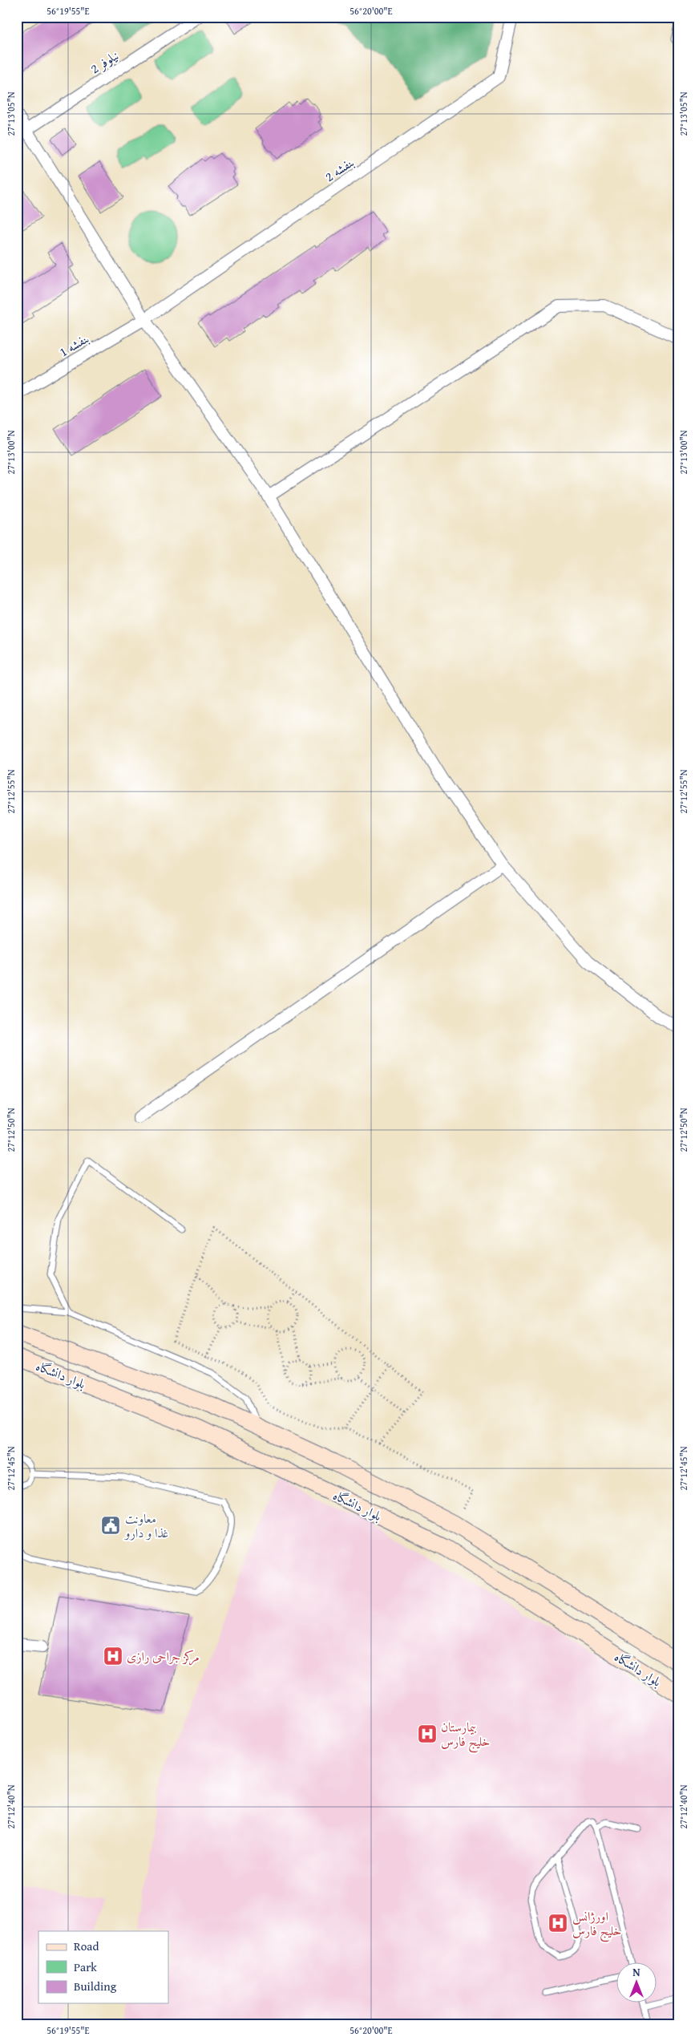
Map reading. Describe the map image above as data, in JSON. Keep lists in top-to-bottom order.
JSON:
{
  "streets": {
    "main road": ["بلوار دانشگاه"],
    "street": ["نیلوفر 2", "بنفشه 2", "بنفشه 1"]
  },
  "crossings": [
    ["بنفشه 2", "بنفشه 1"]
  ],
  "places": {
    "public building": ["معاونت غذا و دارو"],
    "hospital": ["مرکز جراحی رازی", "بیمارستان خلیج فارس", "اورژانس خلیج فارس"]
  },
  "legend": ["Road", "Park", "Building"],
  "north": "top",
  "coordinates": [
    "56°19'55\"E",
    "56°20'00\"E",
    "27°13'05\"N",
    "27°13'00\"N",
    "27°12'55\"N",
    "27°12'50\"N",
    "27°12'45\"N",
    "27°12'40\"N"
  ]
}
